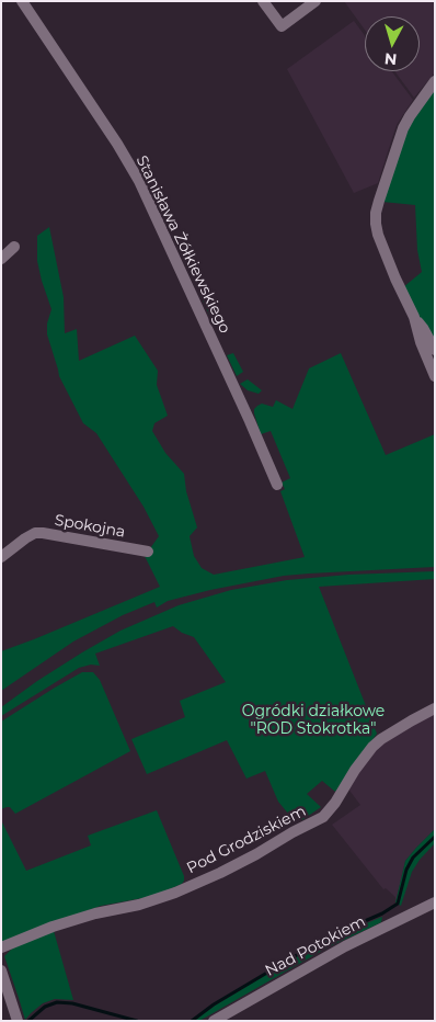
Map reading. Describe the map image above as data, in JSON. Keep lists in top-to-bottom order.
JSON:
{
  "streets": {
    "street": [
      "Stanisława Żółkiewskiego",
      "Spokojna",
      "Pod Grodziskiem",
      "Nad Potokiem"
    ]
  },
  "parks": ["Ogródki działkowe \"ROD Stokrotka\""],
  "north": "bottom"
}
